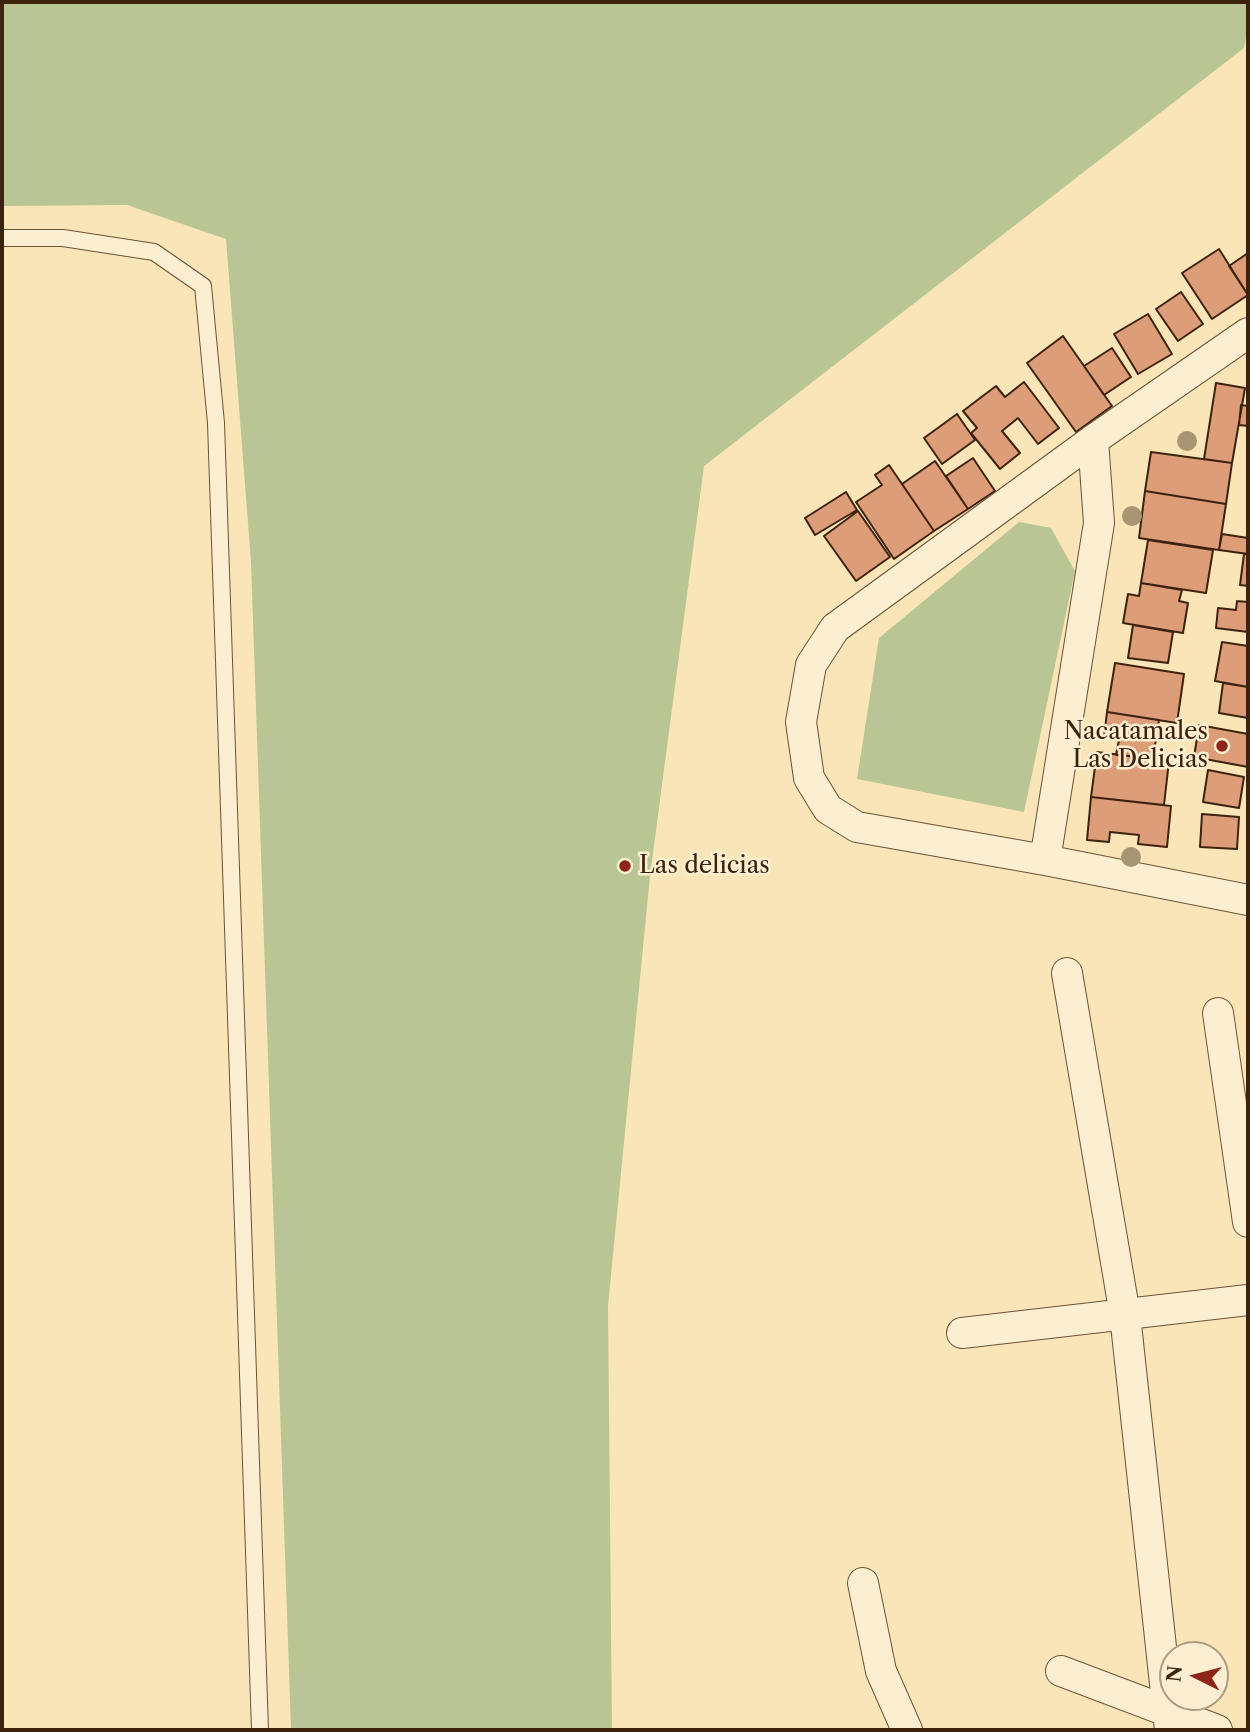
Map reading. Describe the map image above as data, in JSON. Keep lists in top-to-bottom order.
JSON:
{
  "places": ["Nacatamales Las Delicias", "Las delicias"],
  "north": "left"
}
